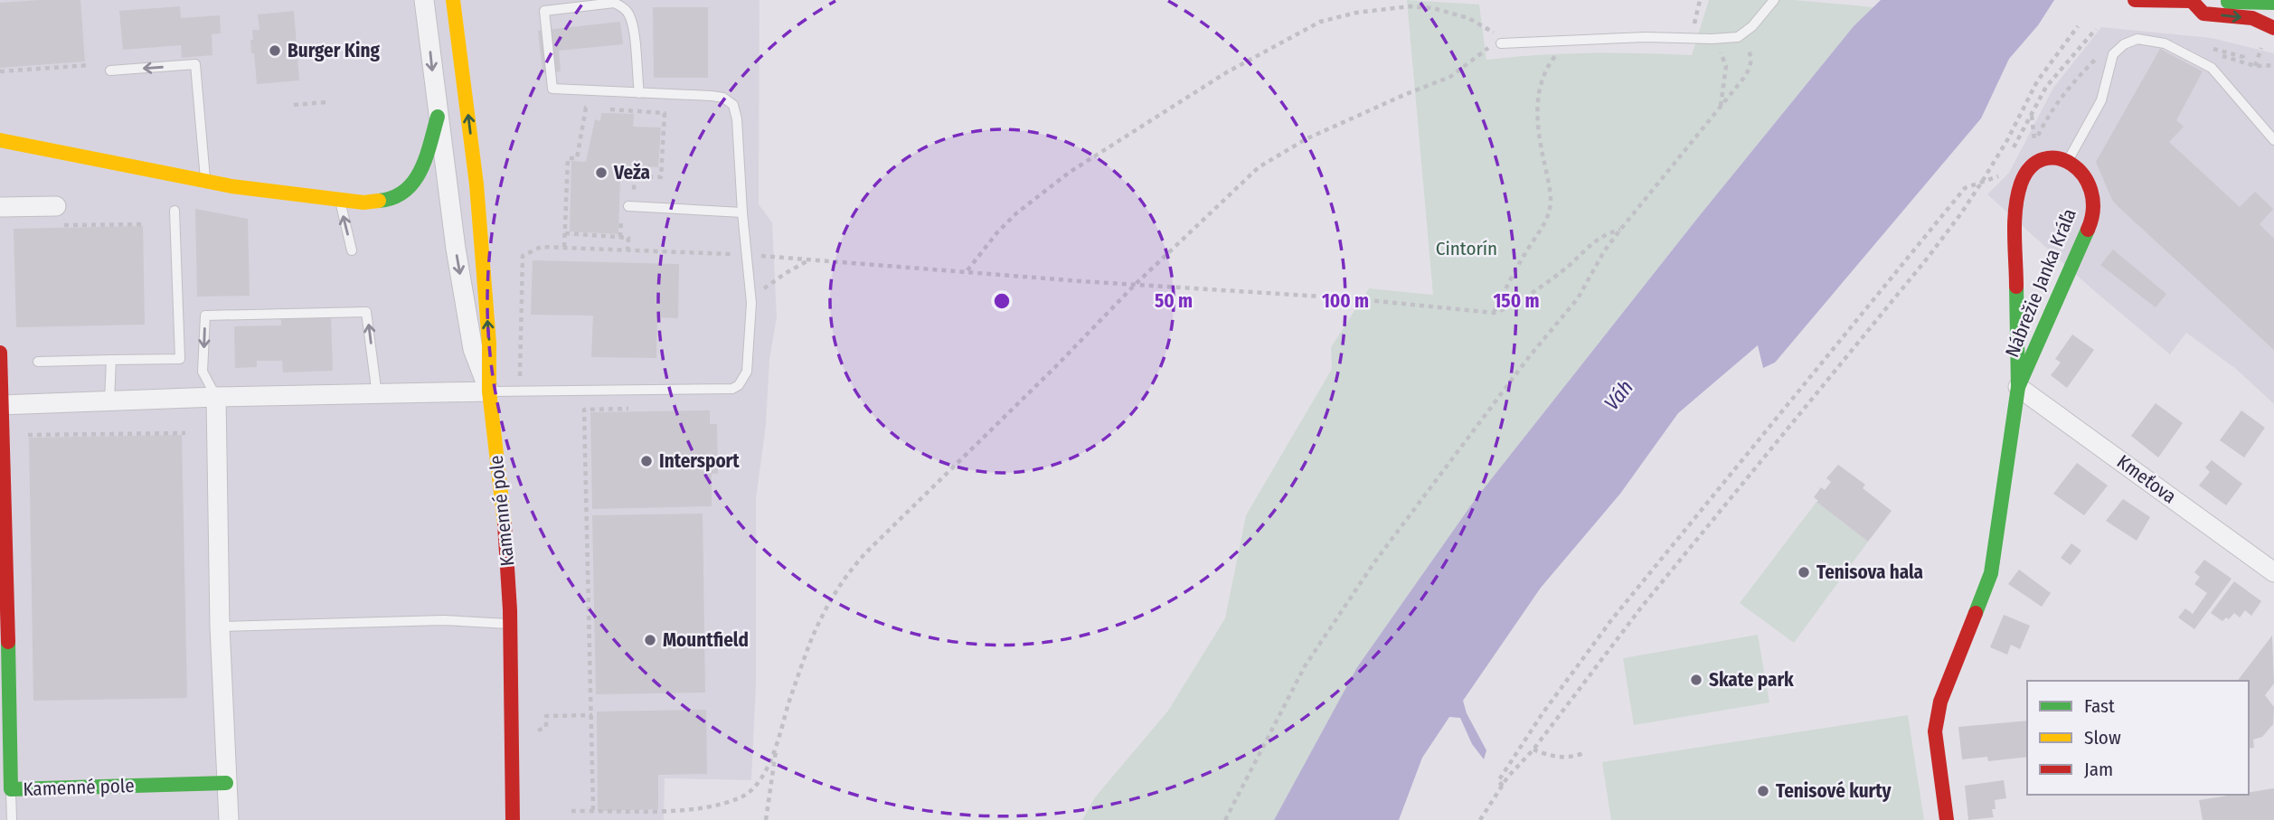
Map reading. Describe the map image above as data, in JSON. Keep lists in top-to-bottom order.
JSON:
{
  "streets": {
    "street": ["Nábrežie Janka Kráľa", "Kmeťova", "Kamenné pole"]
  },
  "crossings": [
    ["Nábrežie Janka Kráľa", "Kmeťova"]
  ],
  "water": ["Váh"],
  "parks": ["Cintorín"],
  "places": [
    "Burger King",
    "Veža",
    "Intersport",
    "Tenisova hala",
    "Mountfield",
    "Skate park",
    "Tenisové kurty"
  ],
  "legend": ["Fast", "Slow", "Jam"],
  "rings": ["50 m", "100 m", "150 m"]
}
